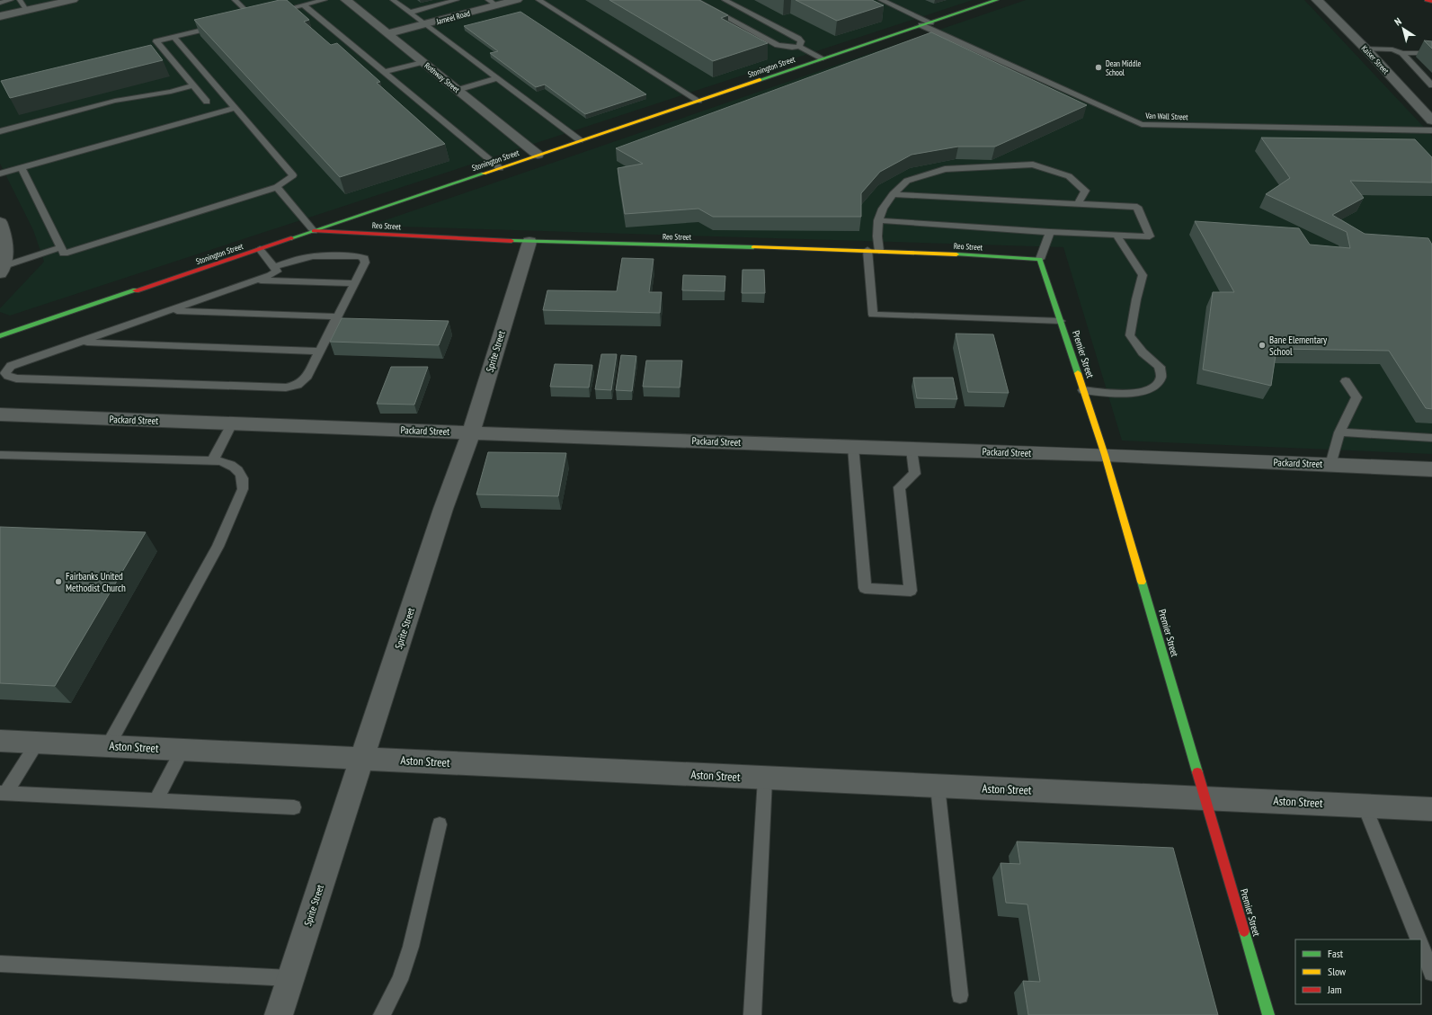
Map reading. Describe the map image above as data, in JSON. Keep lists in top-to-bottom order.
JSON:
{
  "streets": {
    "street": [
      "Jameel Road",
      "Kaiser Street",
      "Stonington Street",
      "Rothway Street",
      "Reo Street",
      "Sprite Street",
      "Premier Street",
      "Packard Street",
      "Aston Street"
    ],
    "lane": ["Van Wall Street"]
  },
  "crossings": [
    ["Jameel Road", "Rothway Street"],
    ["Stonington Street", "Rothway Street"],
    ["Stonington Street", "Van Wall Street"],
    ["Stonington Street", "Reo Street"],
    ["Reo Street", "Sprite Street"],
    ["Reo Street", "Premier Street"],
    ["Sprite Street", "Packard Street"],
    ["Sprite Street", "Aston Street"],
    ["Premier Street", "Packard Street"],
    ["Premier Street", "Aston Street"]
  ],
  "places": ["Dean Middle School", "Bane Elementary School", "Fairbanks United Methodist Church"],
  "legend": ["Fast", "Slow", "Jam"],
  "north": "top left"
}
